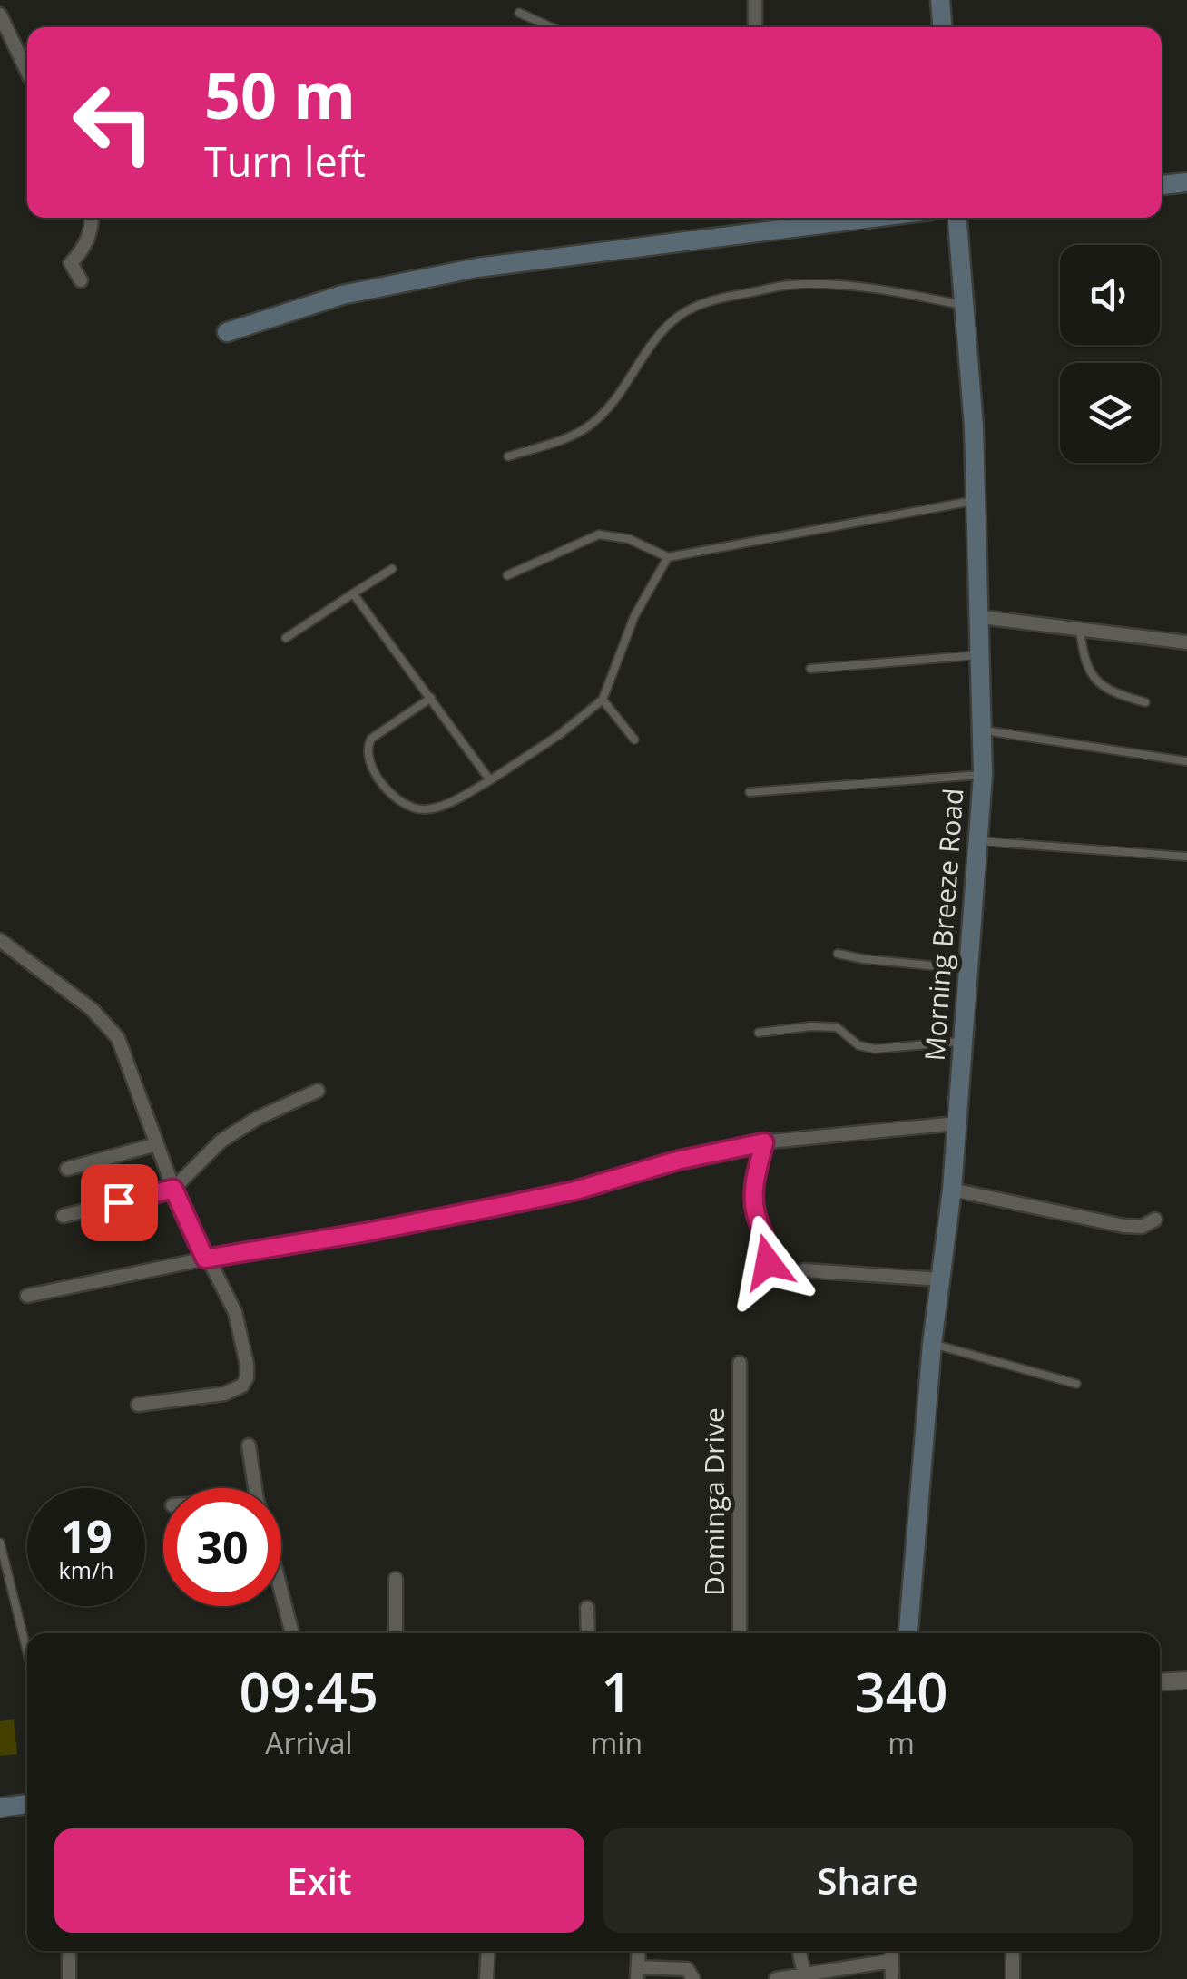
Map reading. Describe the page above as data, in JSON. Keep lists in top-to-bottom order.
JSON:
{
  "streets": {
    "main road": ["Morning Breeze Road"],
    "street": ["Dominga Drive"]
  },
  "page": {
    "turn": ["50 m", "Turn left"],
    "speed": "19 km/h",
    "limit": "30",
    "eta": [
      "09:45",
      "Arrival",
      "1",
      "min",
      "340",
      "m"
    ],
    "buttons": ["Exit", "Share"]
  }
}
